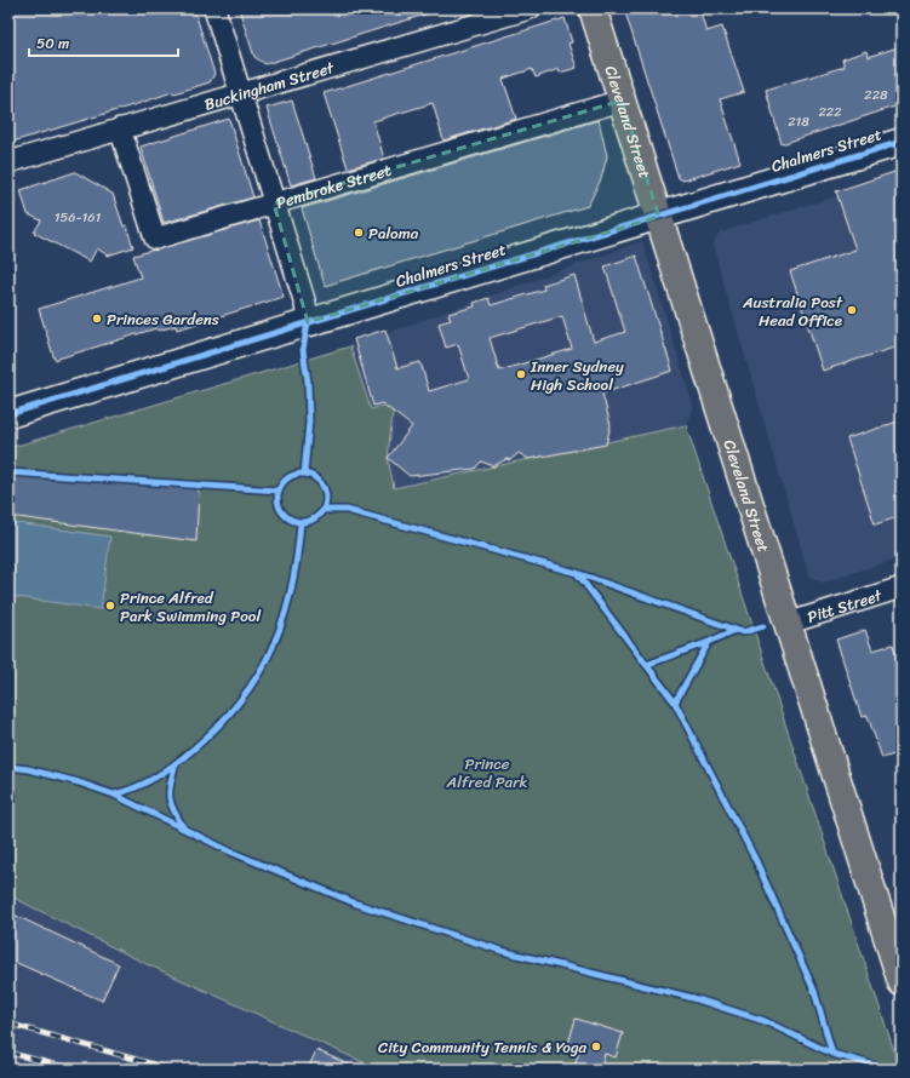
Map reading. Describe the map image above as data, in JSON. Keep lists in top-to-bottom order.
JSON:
{
  "streets": {
    "main road": ["Cleveland Street", "Chalmers Street"],
    "street": ["Buckingham Street", "Pembroke Street", "Pitt Street"]
  },
  "crossings": [
    ["Buckingham Street", "Pembroke Street"],
    ["Cleveland Street", "Chalmers Street"],
    ["Cleveland Street", "Pembroke Street"],
    ["Cleveland Street", "Pitt Street"]
  ],
  "parks": ["Prince Alfred Park"],
  "places": [
    "Paloma",
    "Australia Post Head Office",
    "Princes Gardens",
    "Inner Sydney High School",
    "Prince Alfred Park Swimming Pool",
    "City Community Tennis & Yoga"
  ],
  "house_numbers": [
    "228",
    "222",
    "218",
    "156-161"
  ],
  "scale_bar": "50 m"
}
